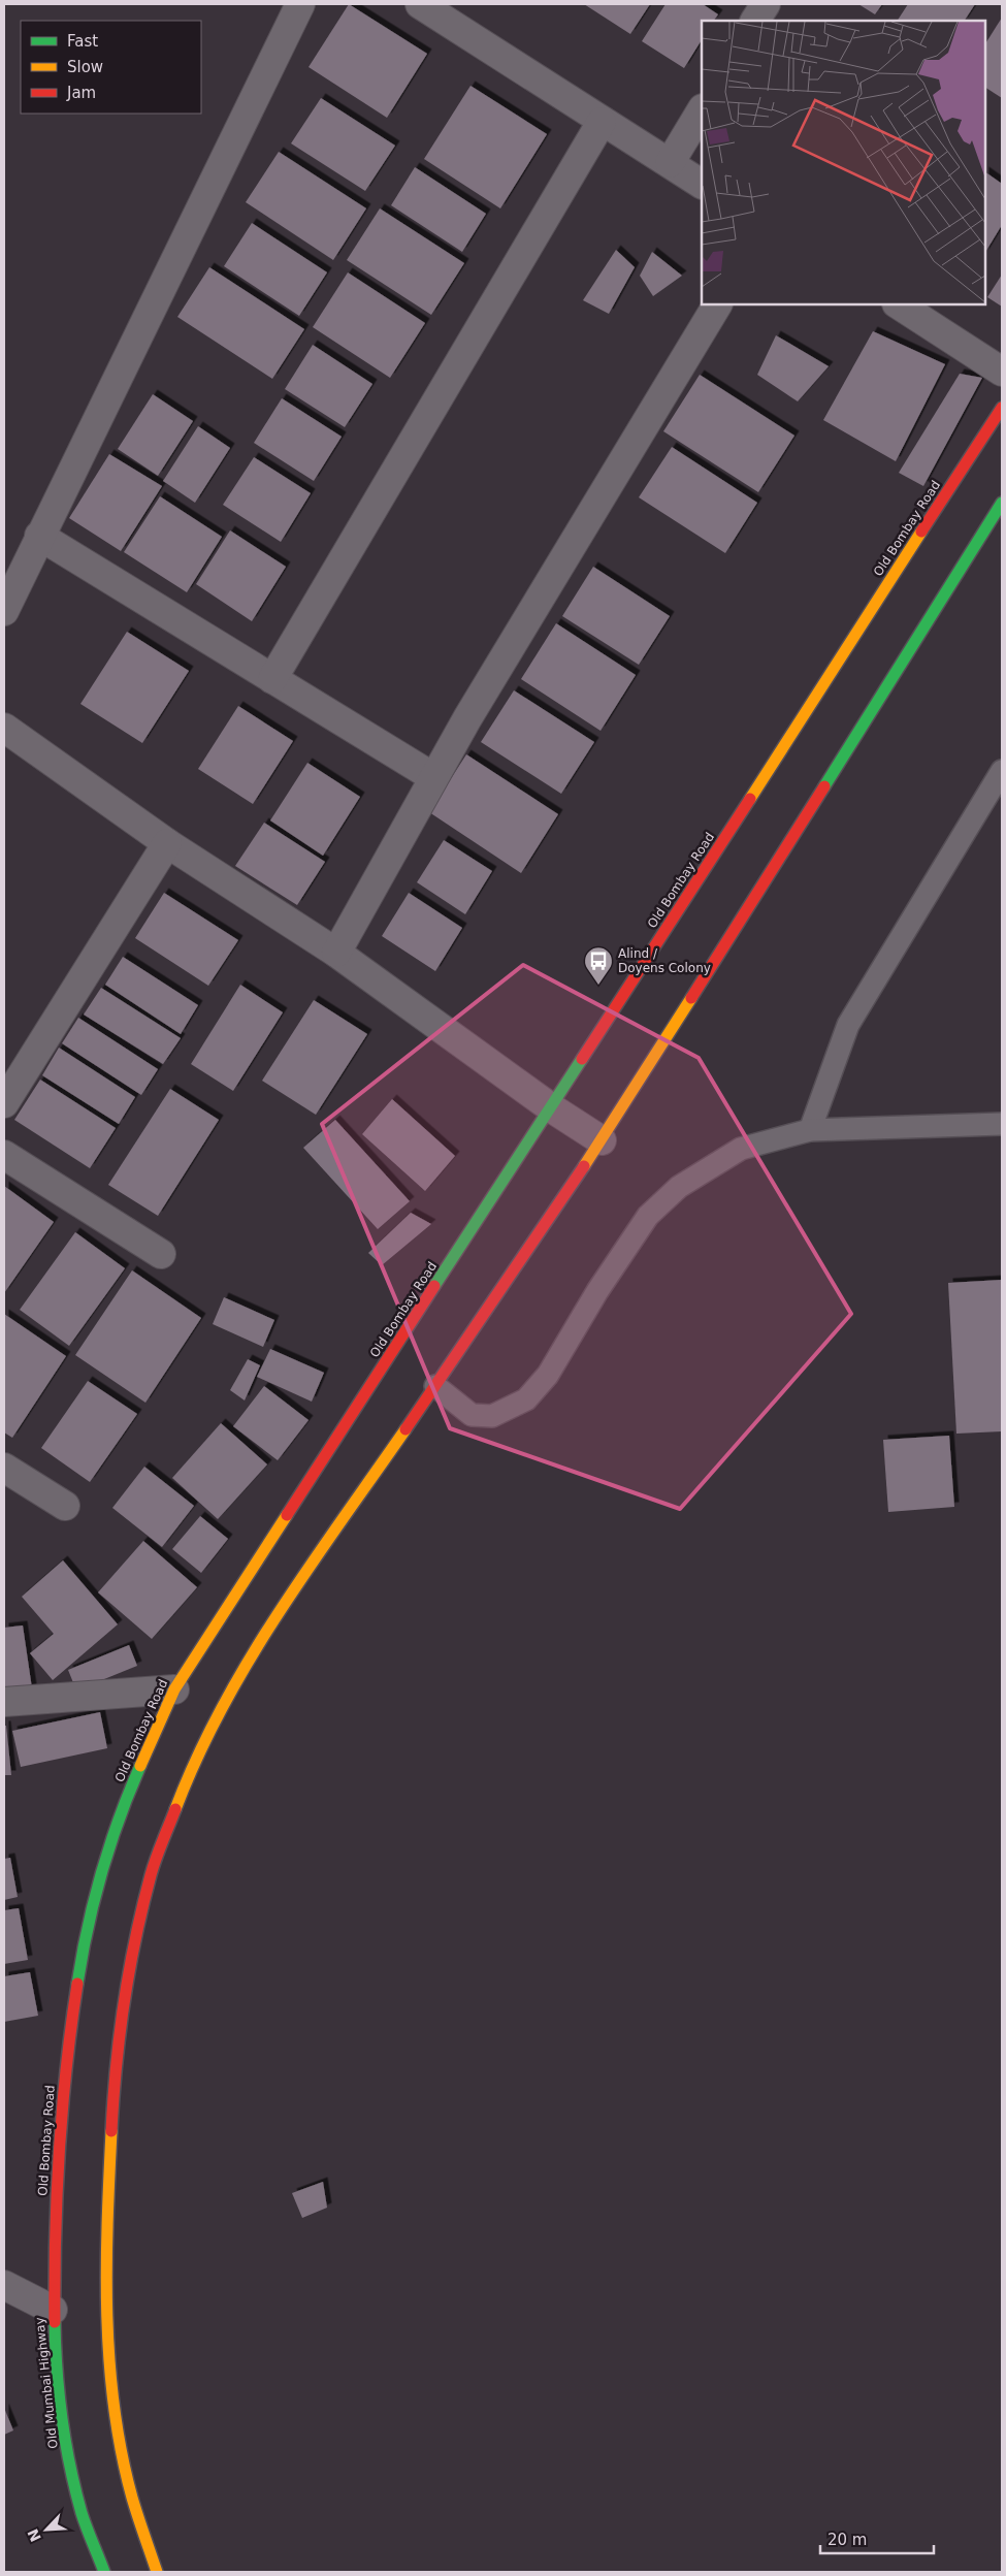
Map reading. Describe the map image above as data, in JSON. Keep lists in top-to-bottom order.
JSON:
{
  "streets": {
    "main road": ["Old Bombay Road", "Old Mumbai Highway"]
  },
  "crossings": [
    ["Old Bombay Road", "Old Mumbai Highway"]
  ],
  "places": {
    "bus stop": ["Alind / Doyens Colony"]
  },
  "legend": ["Fast", "Slow", "Jam"],
  "scale_bar": "20 m",
  "north": "bottom left"
}
